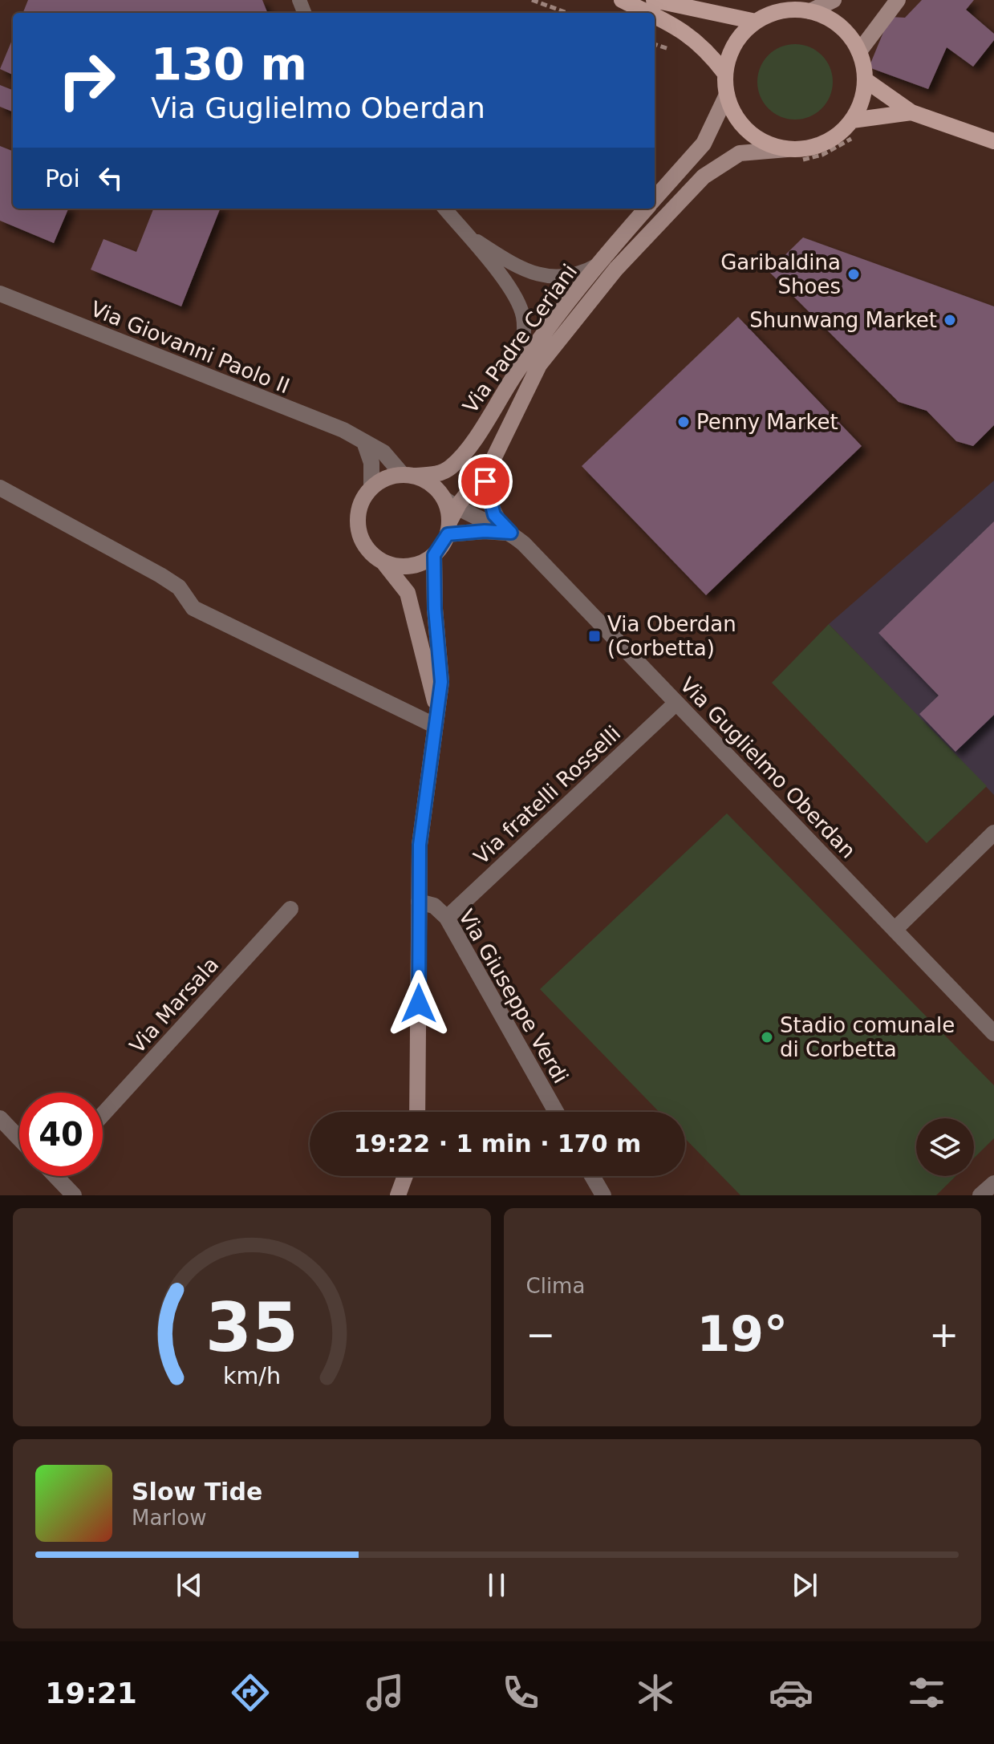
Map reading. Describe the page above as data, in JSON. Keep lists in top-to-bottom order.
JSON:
{
  "streets": {
    "street": [
      "Via Padre Ceriani",
      "Via Giovanni Paolo II",
      "Via Guglielmo Oberdan",
      "Via fratelli Rosselli",
      "Via Giuseppe Verdi",
      "Via Marsala"
    ]
  },
  "crossings": [
    ["Via Padre Ceriani", "Via Giovanni Paolo II"],
    ["Via Padre Ceriani", "Via Guglielmo Oberdan"],
    ["Via Giovanni Paolo II", "Via Guglielmo Oberdan"],
    ["Via Guglielmo Oberdan", "Via fratelli Rosselli"],
    ["Via fratelli Rosselli", "Via Giuseppe Verdi"]
  ],
  "places": {
    "other": [
      "Garibaldina Shoes",
      "Shunwang Market",
      "Penny Market",
      "Stadio comunale di Corbetta"
    ],
    "transit": ["Via Oberdan (Corbetta)"]
  },
  "page": {
    "turn": ["130 m", "Via Guglielmo Oberdan"],
    "then": "Poi",
    "limit": "40",
    "trip": "19:22 · 1 min · 170 m",
    "tile": "Clima",
    "heat": ["−", "19°", "+"],
    "song": ["Slow Tide", "Marlow"],
    "tabs": "19:21",
    "gauge": ["35", "km/h"]
  }
}
